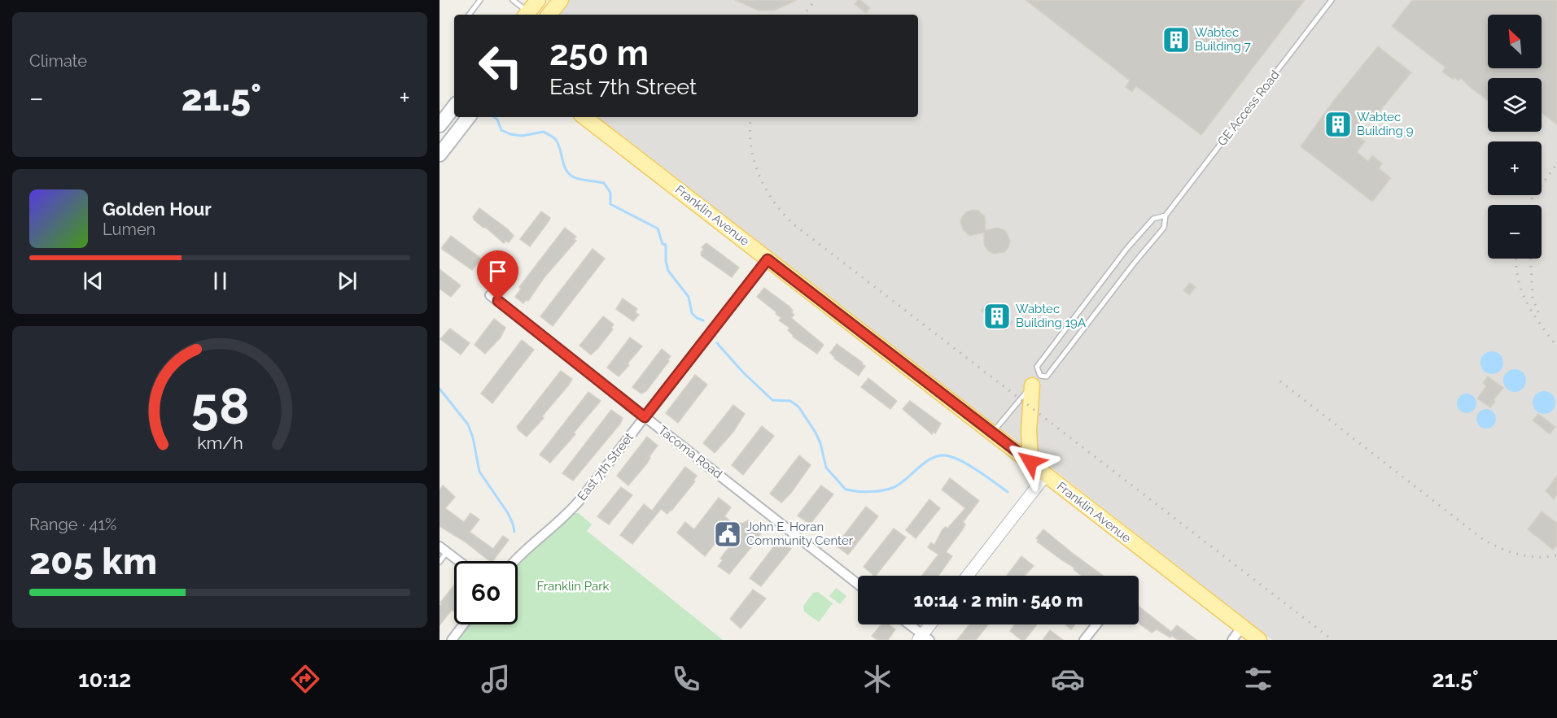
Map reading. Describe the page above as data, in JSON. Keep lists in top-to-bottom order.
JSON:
{
  "streets": {
    "main road": ["Franklin Avenue"],
    "street": ["Tacoma Road", "East 7th Street"],
    "lane": ["GE Access Road"]
  },
  "crossings": [
    ["GE Access Road", "Franklin Avenue"],
    ["Franklin Avenue", "East 7th Street"],
    ["Tacoma Road", "East 7th Street"]
  ],
  "parks": ["Franklin Park"],
  "places": {
    "building": ["Wabtec Building 7", "Wabtec Building 9", "Wabtec Building 19A"],
    "public building": ["John E. Horan Community Center"]
  },
  "north": "top left",
  "page": {
    "tile": [
      "Climate",
      ["Range · 41%", "205 km"]
    ],
    "map_buttons": ["+", "−"],
    "turn": ["250 m", "East 7th Street"],
    "heat": ["−", "21.5°", "+"],
    "song": ["Golden Hour", "Lumen"],
    "limit": "60",
    "trip": "10:14 · 2 min · 540 m",
    "tabs": ["10:12", "21.5°"],
    "gauge": ["58", "km/h"]
  }
}
